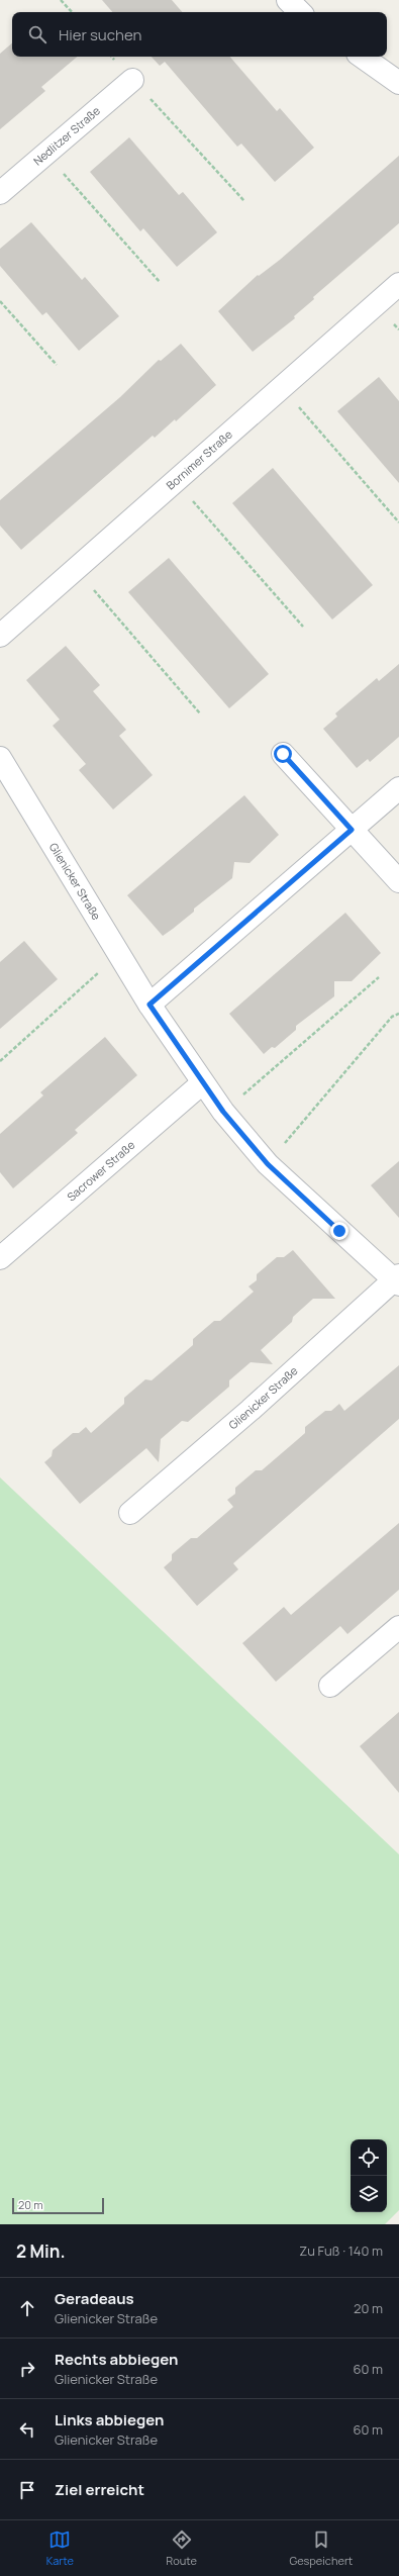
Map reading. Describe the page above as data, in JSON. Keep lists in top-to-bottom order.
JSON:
{
  "streets": {
    "street": [
      "Nedlitzer Straße",
      "Bornimer Straße",
      "Glienicker Straße",
      "Sacrower Straße"
    ]
  },
  "crossings": [
    ["Glienicker Straße", "Sacrower Straße"]
  ],
  "scale_bar": "20 m",
  "page": {
    "search": "Hier suchen",
    "scale": "20 m",
    "heading": ["2 Min.", "Zu Fuß · 140 m"],
    "list": [
      ["Geradeaus", "Glienicker Straße", "20 m"],
      ["Rechts abbiegen", "Glienicker Straße", "60 m"],
      ["Links abbiegen", "Glienicker Straße", "60 m"],
      "Ziel erreicht"
    ],
    "nav": ["Karte", "Route", "Gespeichert"]
  }
}
